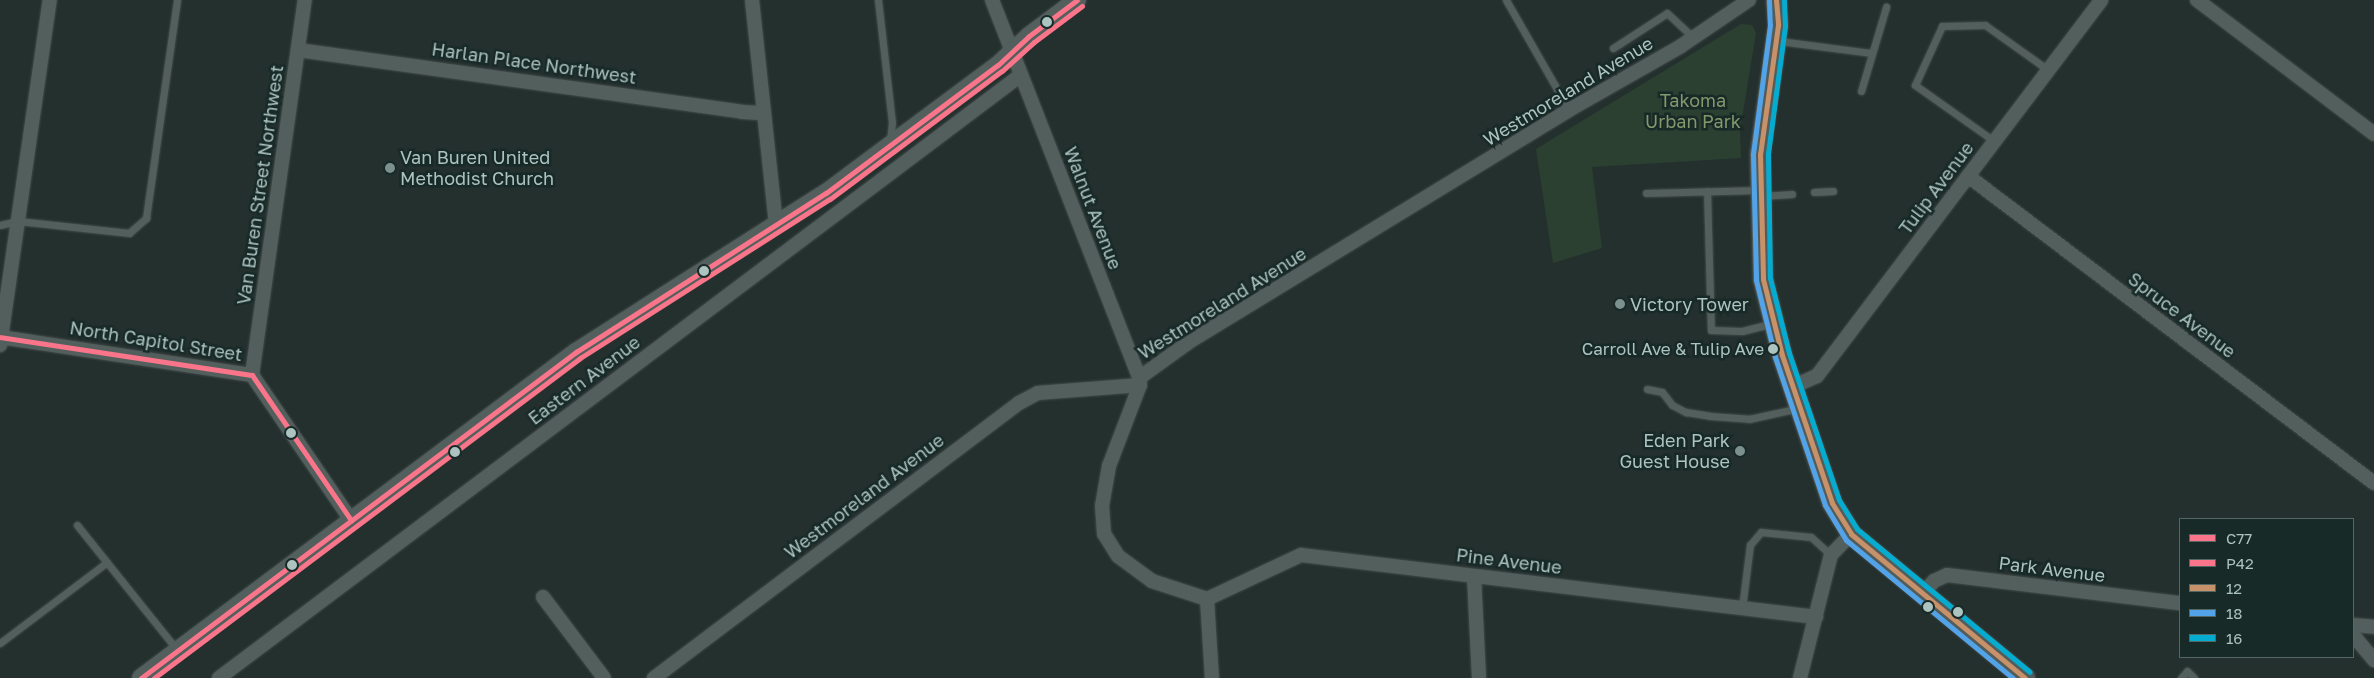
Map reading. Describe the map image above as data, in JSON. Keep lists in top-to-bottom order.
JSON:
{
  "streets": {
    "street": [
      "Harlan Place Northwest",
      "Westmoreland Avenue",
      "Van Buren Street Northwest",
      "Tulip Avenue",
      "Walnut Avenue",
      "Spruce Avenue",
      "North Capitol Street",
      "Eastern Avenue",
      "Pine Avenue",
      "Park Avenue"
    ]
  },
  "crossings": [
    ["Harlan Place Northwest", "Van Buren Street Northwest"],
    ["Westmoreland Avenue", "Walnut Avenue"],
    ["Van Buren Street Northwest", "North Capitol Street"],
    ["Tulip Avenue", "Spruce Avenue"],
    ["Walnut Avenue", "Eastern Avenue"]
  ],
  "parks": ["Takoma Urban Park"],
  "places": [
    "Van Buren United Methodist Church",
    "Victory Tower",
    "Carroll Ave & Tulip Ave",
    "Eden Park Guest House"
  ],
  "lines": [
    "transit line C77",
    "transit line 12",
    "transit line 16",
    "transit line 18",
    "transit line P42"
  ],
  "legend": [
    "C77",
    "P42",
    "12",
    "18",
    "16"
  ]
}
